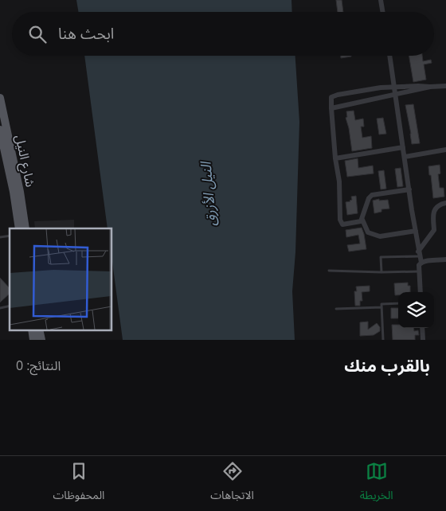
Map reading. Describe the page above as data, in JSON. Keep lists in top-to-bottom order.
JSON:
{
  "streets": {
    "main road": ["شارع النيل"]
  },
  "water": ["النيل الأزرق"],
  "page": {
    "search": "ابحث هنا",
    "heading": ["بالقرب منك", "النتائج: 0"],
    "nav": ["الخريطة", "الاتجاهات", "المحفوظات"]
  }
}
